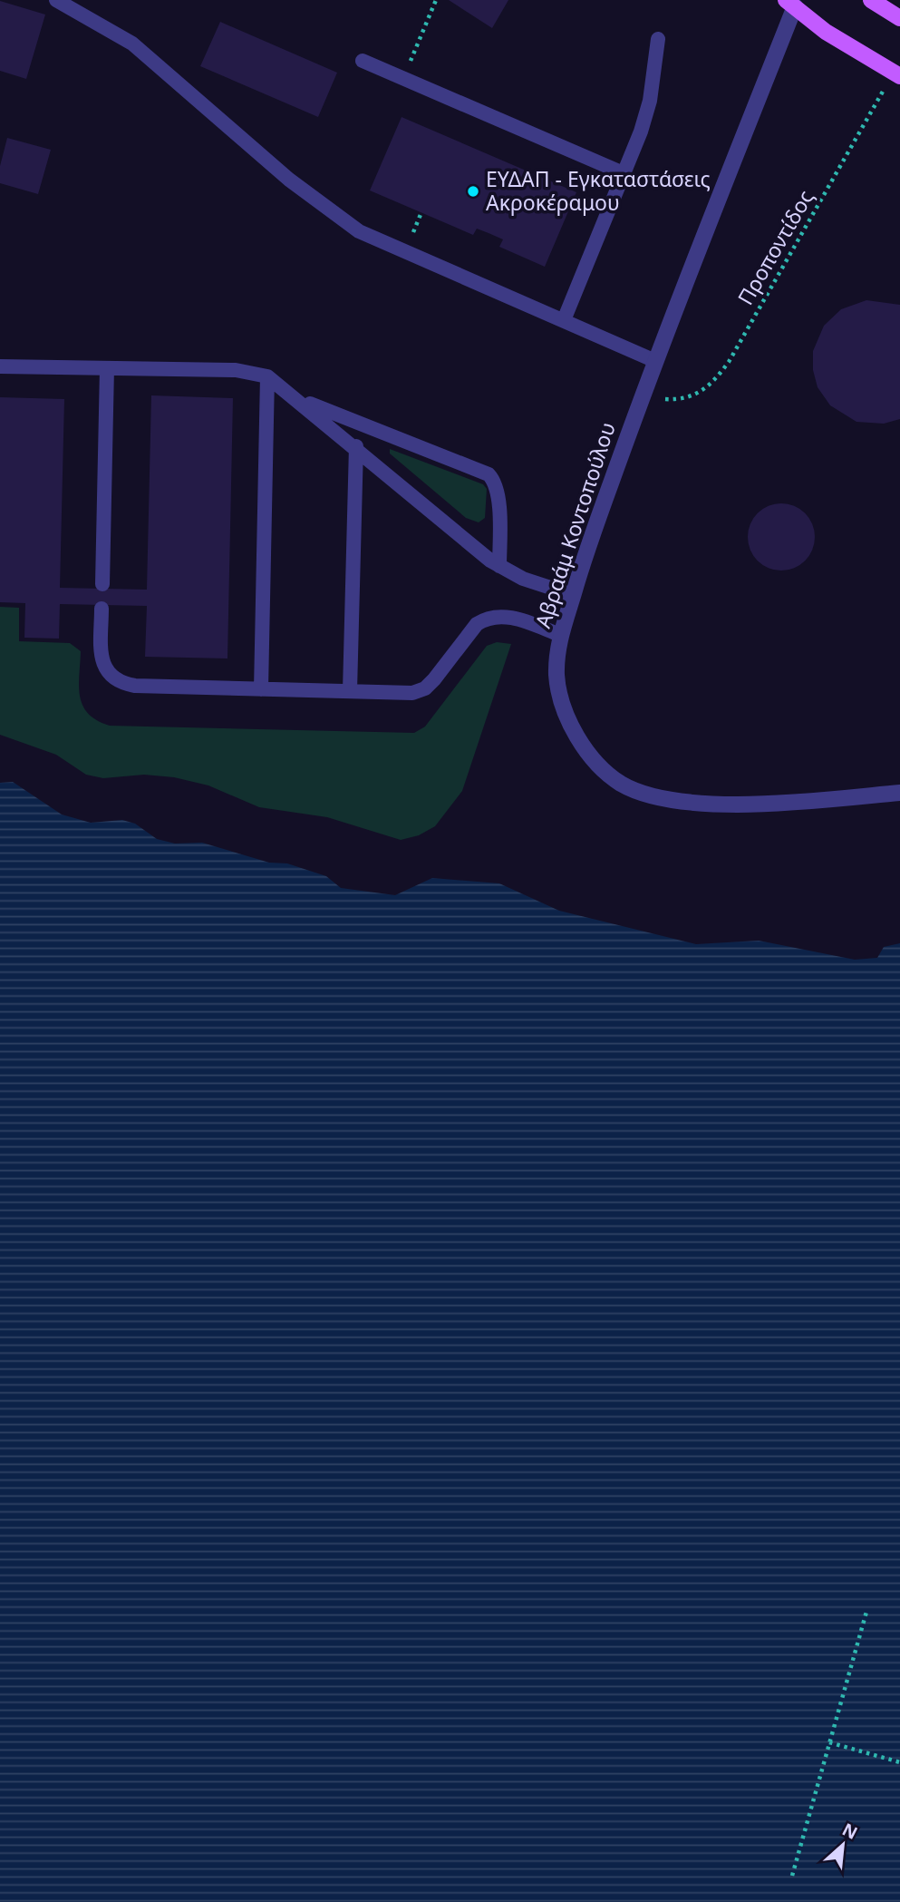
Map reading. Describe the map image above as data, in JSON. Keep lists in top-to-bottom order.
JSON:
{
  "streets": {
    "street": ["Αβραάμ Κοντοπούλου"],
    "path": ["Προποντίδος"]
  },
  "crossings": [
    ["Προποντίδος", "Αβραάμ Κοντοπούλου"]
  ],
  "places": ["ΕΥΔΑΠ - Εγκαταστάσεις Ακροκέραμου"],
  "north": "top right"
}
